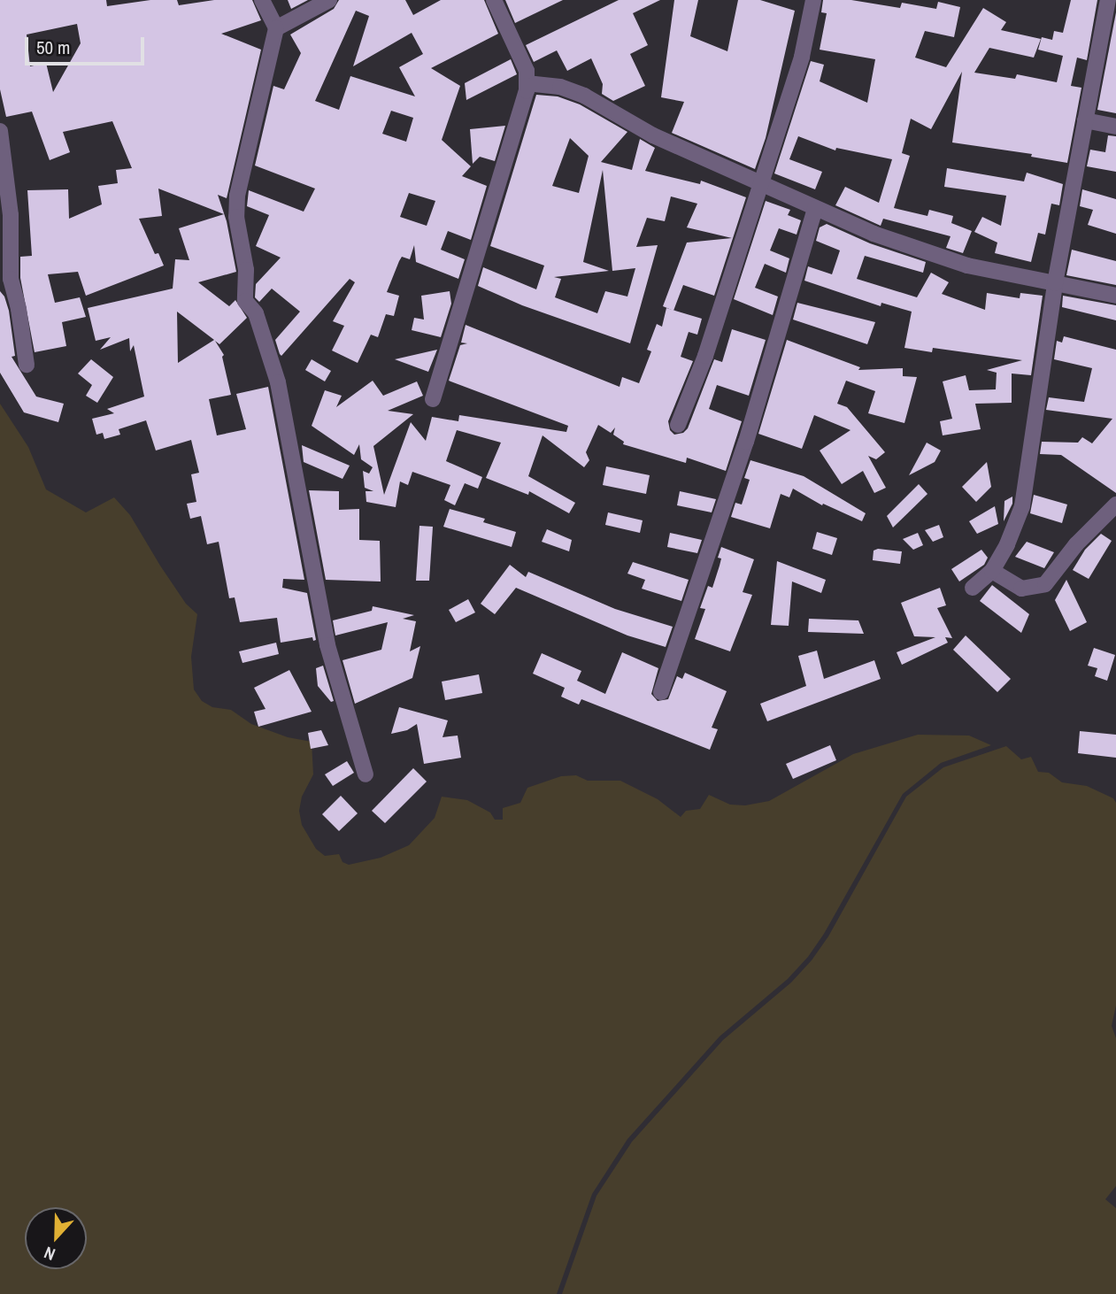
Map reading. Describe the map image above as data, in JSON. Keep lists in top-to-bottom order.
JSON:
{
  "scale_bar": "50 m",
  "north": "bottom"
}
